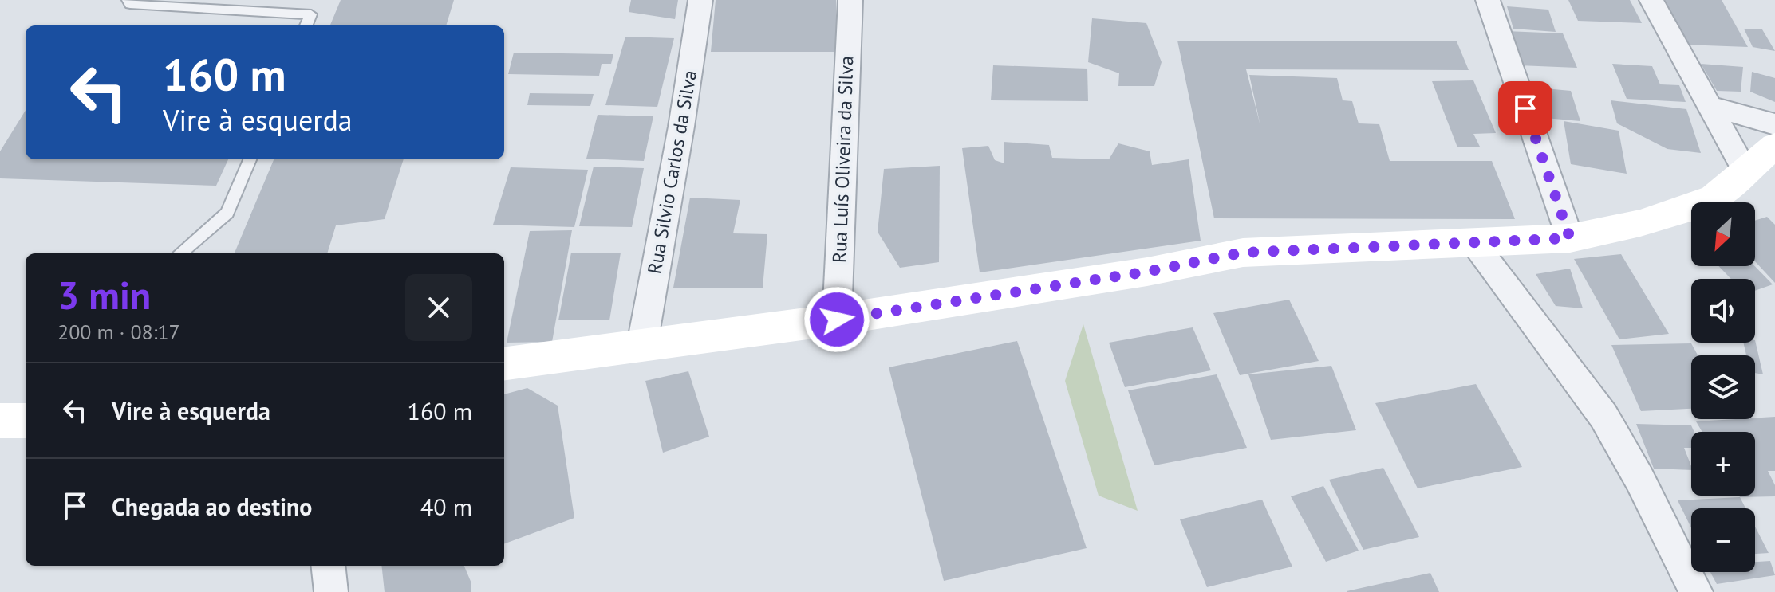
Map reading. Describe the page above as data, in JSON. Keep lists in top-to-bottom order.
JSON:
{
  "streets": {
    "street": ["Rua Luís Oliveira da Silva", "Rua Silvio Carlos da Silva"]
  },
  "north": "bottom left",
  "page": {
    "turn": ["160 m", "Vire à esquerda"],
    "map_buttons": ["+", "−"],
    "heading": ["3 min", "200 m · 08:17"],
    "list": [
      {
        "name": "Vire à esquerda",
        "value": "160 m"
      },
      {
        "name": "Chegada ao destino",
        "value": "40 m"
      }
    ]
  }
}
